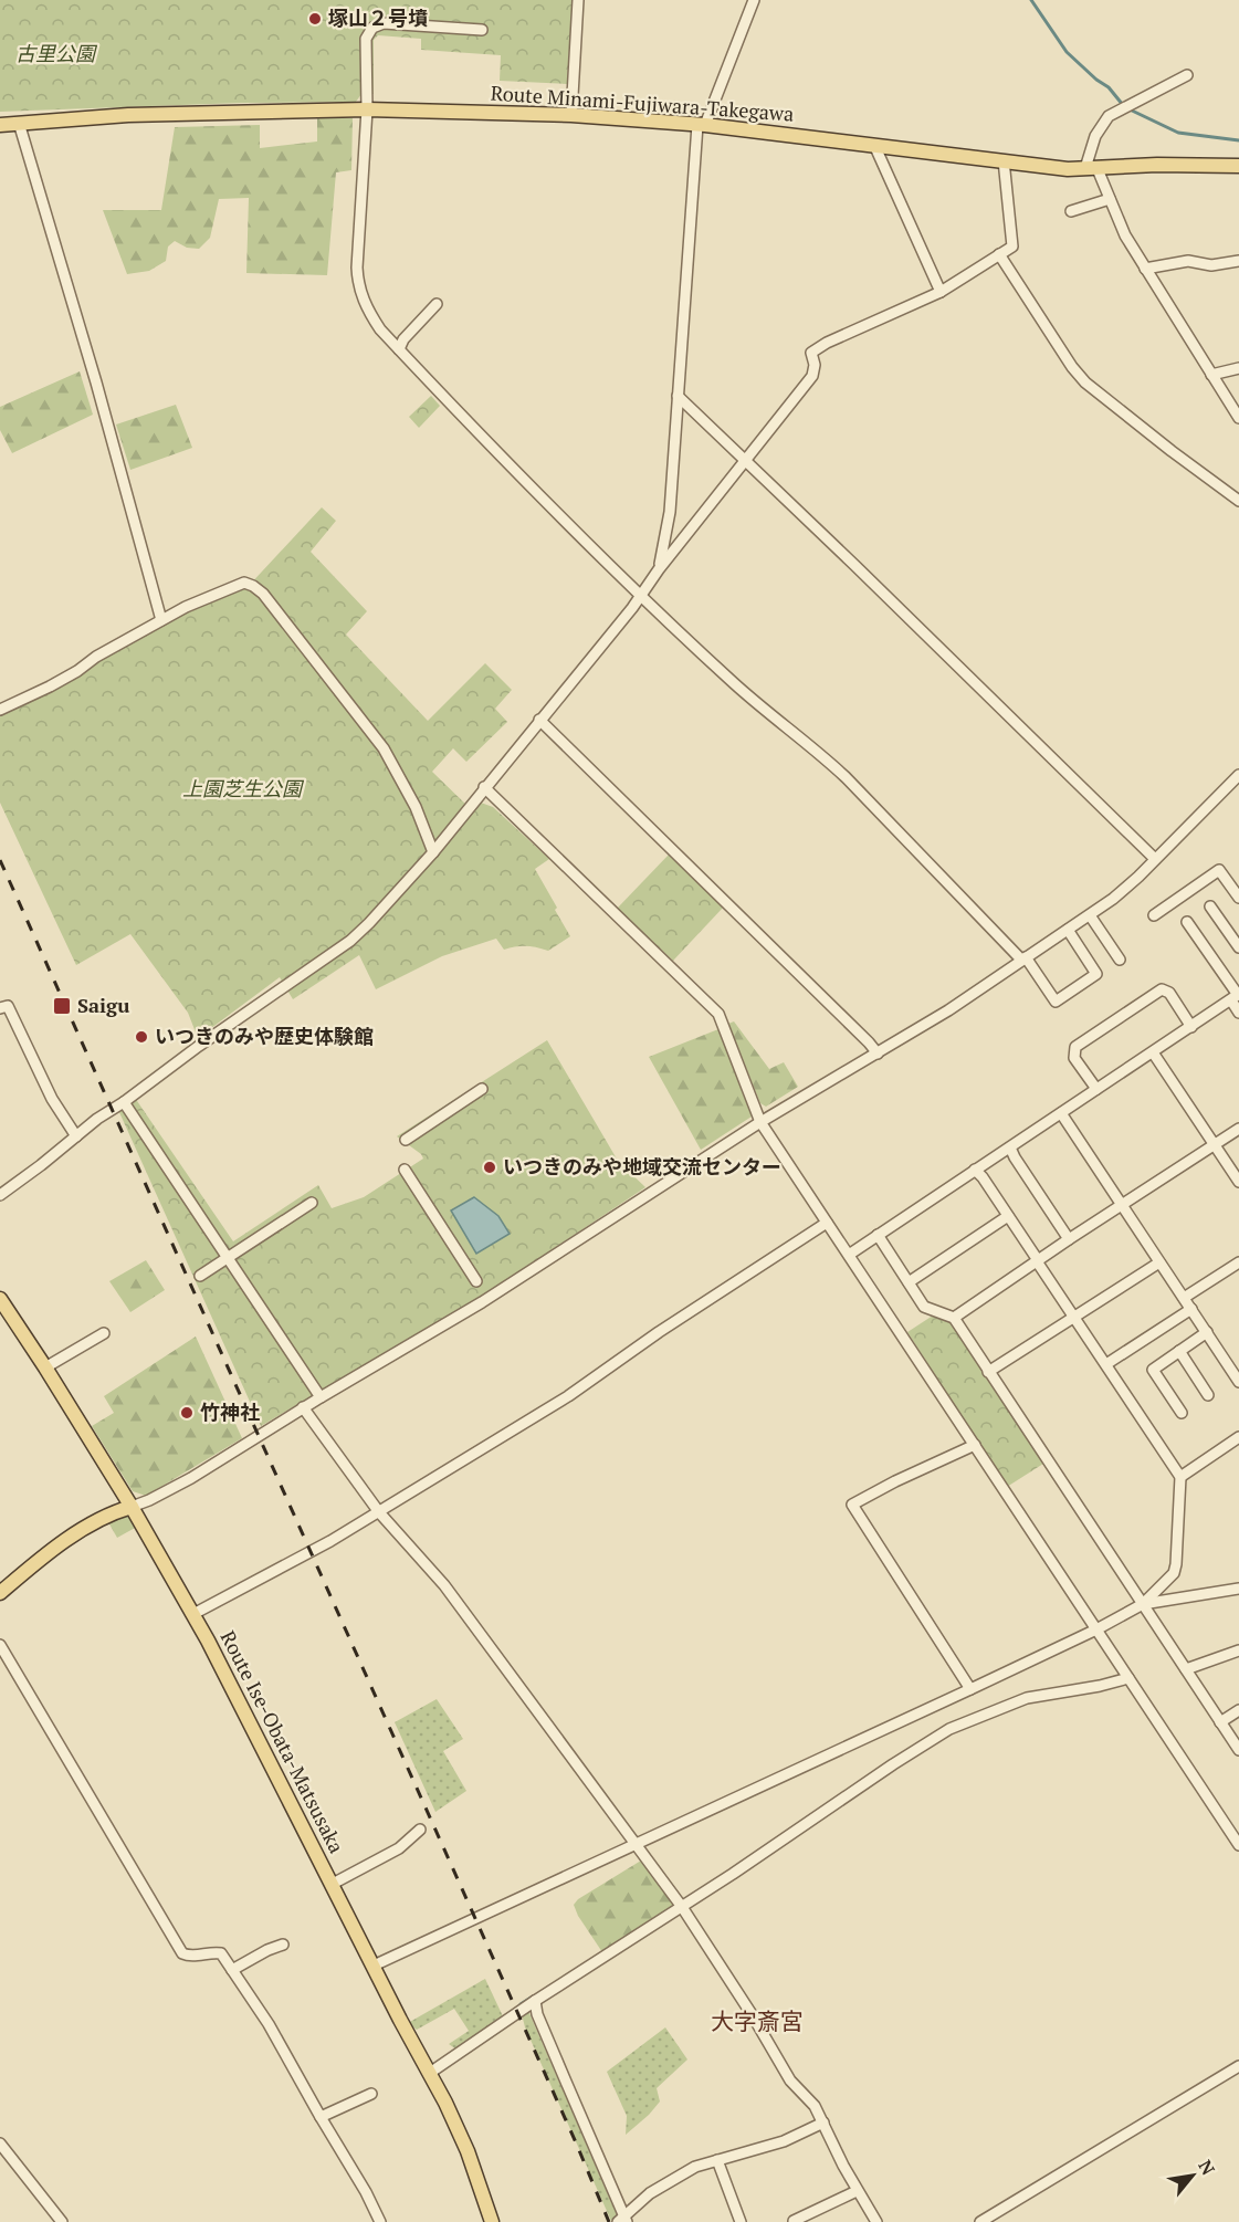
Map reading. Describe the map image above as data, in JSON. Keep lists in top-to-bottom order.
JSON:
{
  "streets": {
    "main road": ["Route Minami-Fujiwara-Takegawa", "Route Ise-Obata-Matsusaka"]
  },
  "districts": ["大字斎宮"],
  "parks": ["古里公園", "上園芝生公園"],
  "places": {
    "other": [
      "塚山２号墳",
      "いつきのみや歴史体験館",
      "いつきのみや地域交流センター",
      "竹神社"
    ],
    "transit": ["Saigu"]
  },
  "north": "top right"
}
